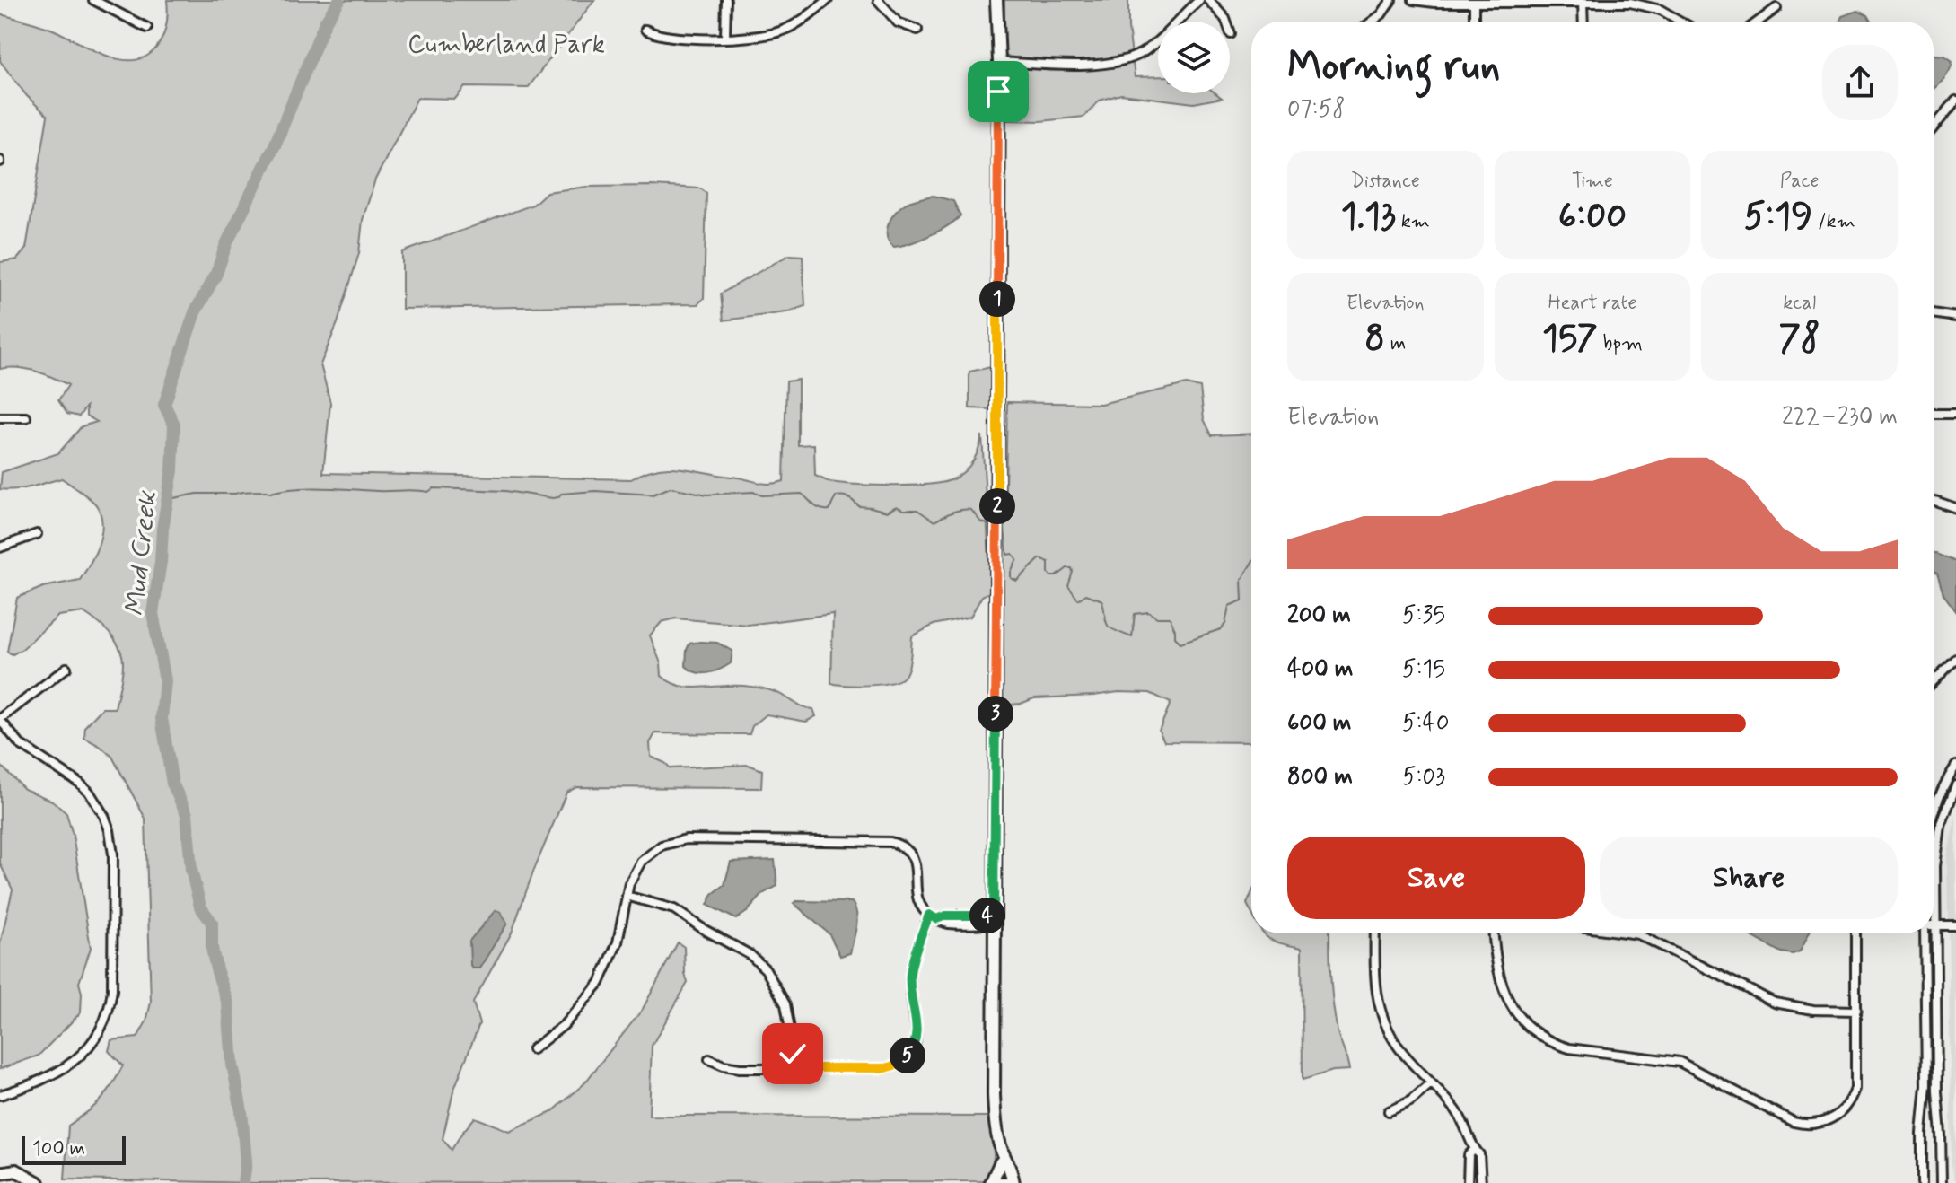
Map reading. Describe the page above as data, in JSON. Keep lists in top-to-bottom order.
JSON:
{
  "water": ["Mud Creek"],
  "parks": ["Cumberland Park"],
  "scale_bar": "100 m",
  "page": {
    "heading": ["Morning run", "07:58"],
    "stats": [
      ["Distance", "1.13 km"],
      ["Time", "6:00"],
      ["Pace", "5:19 /km"],
      ["Elevation", "8 m"],
      ["Heart rate", "157 bpm"],
      ["kcal", "78"]
    ],
    "pins": [
      "1",
      "2",
      "3",
      "4",
      "5"
    ],
    "chart": ["Elevation", "222–230 m"],
    "list": [
      {
        "name": "200 m",
        "note": "5:35"
      },
      {
        "name": "400 m",
        "note": "5:15"
      },
      {
        "name": "600 m",
        "note": "5:40"
      },
      {
        "name": "800 m",
        "note": "5:03"
      }
    ],
    "buttons": ["Save", "Share"],
    "scale": "100 m"
  }
}
